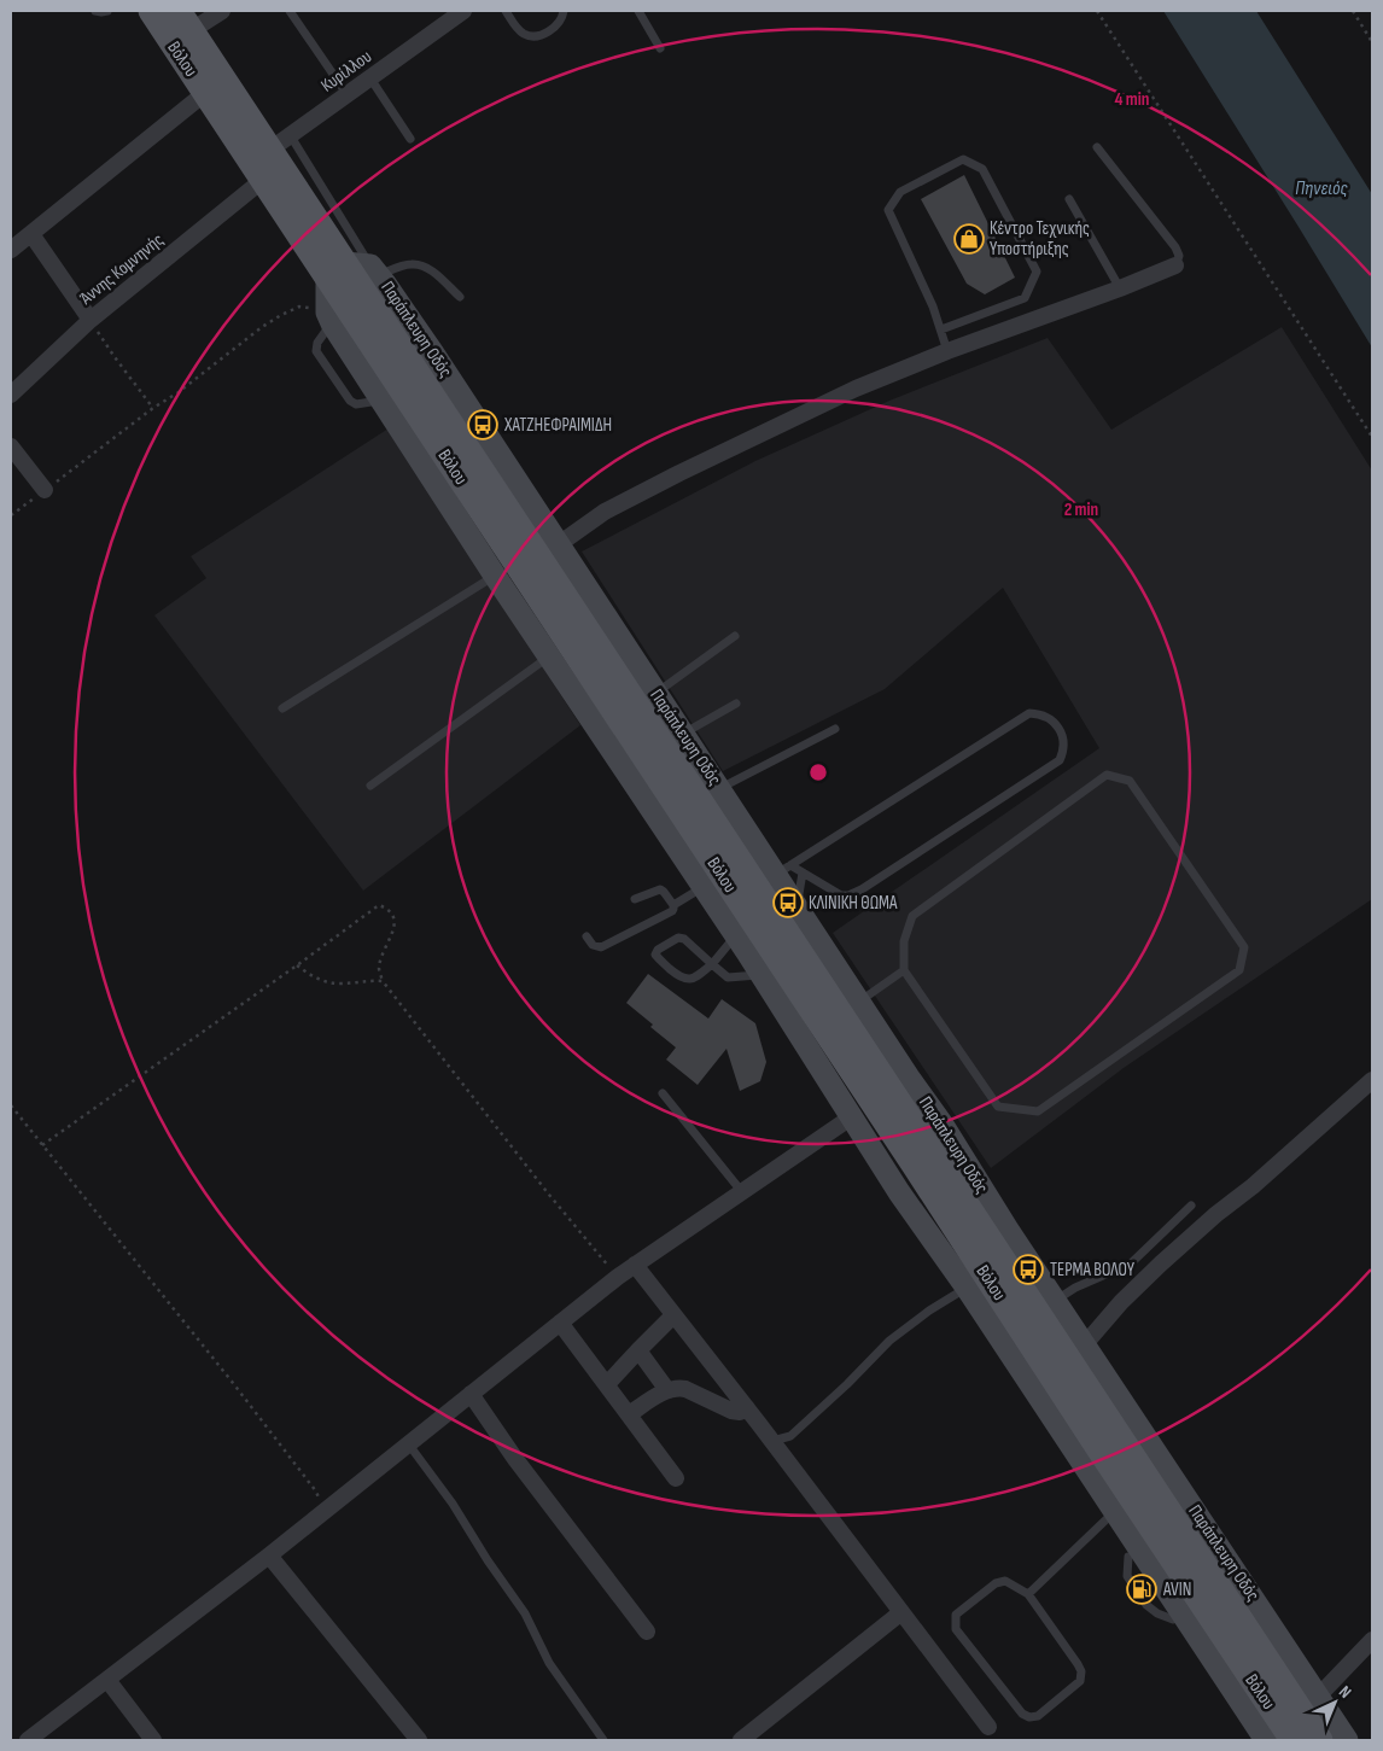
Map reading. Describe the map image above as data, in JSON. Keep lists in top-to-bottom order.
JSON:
{
  "streets": {
    "main road": ["Βόλου"],
    "street": ["Κυρίλλου", "Άννης Κομνηνής", "Παράπλευρη Οδός"]
  },
  "crossings": [
    ["Βόλου", "Κυρίλλου"],
    ["Βόλου", "Άννης Κομνηνής"],
    ["Βόλου", "Παράπλευρη Οδός"],
    ["Κυρίλλου", "Άννης Κομνηνής"]
  ],
  "water": ["Πηνειός"],
  "places": {
    "shop": ["Κέντρο Τεχνικής Υποστήριξης"],
    "bus stop": ["ΧΑΤΖΗΕΦΡΑΙΜΙΔΗ", "ΚΛΙΝΙΚΗ ΘΩΜΑ", "ΤΕΡΜΑ ΒΟΛΟΥ"],
    "fuel station": ["AVIN"]
  },
  "north": "top right",
  "rings": ["4 min", "2 min"]
}
